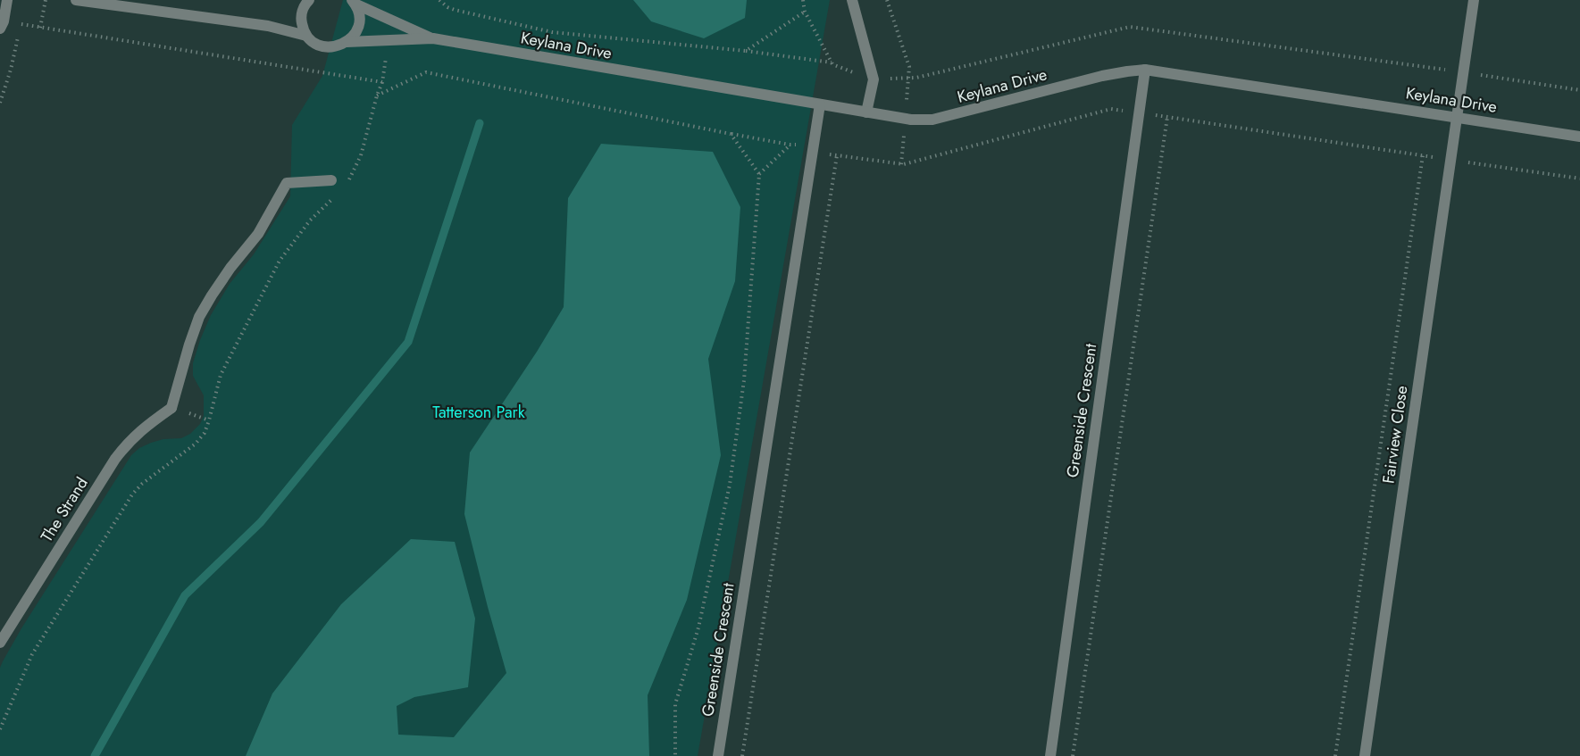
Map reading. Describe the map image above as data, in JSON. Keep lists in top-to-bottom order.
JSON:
{
  "streets": {
    "street": [
      "Keylana Drive",
      "Greenside Crescent",
      "Fairview Close",
      "The Strand"
    ]
  },
  "crossings": [
    ["Keylana Drive", "Greenside Crescent"],
    ["Keylana Drive", "Fairview Close"]
  ],
  "parks": ["Tatterson Park"]
}
